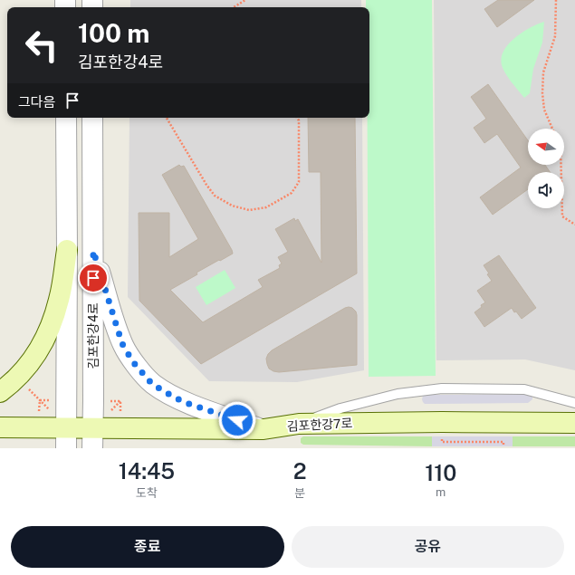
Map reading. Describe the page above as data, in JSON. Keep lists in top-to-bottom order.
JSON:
{
  "streets": {
    "main road": ["김포한강7로"],
    "street": ["김포한강4로"]
  },
  "crossings": [
    ["김포한강4로", "김포한강7로"]
  ],
  "north": "left",
  "page": {
    "turn": ["100 m", "김포한강4로"],
    "then": "그다음",
    "eta": [
      "14:45",
      "도착",
      "2",
      "분",
      "110",
      "m"
    ],
    "buttons": ["종료", "공유"]
  }
}
